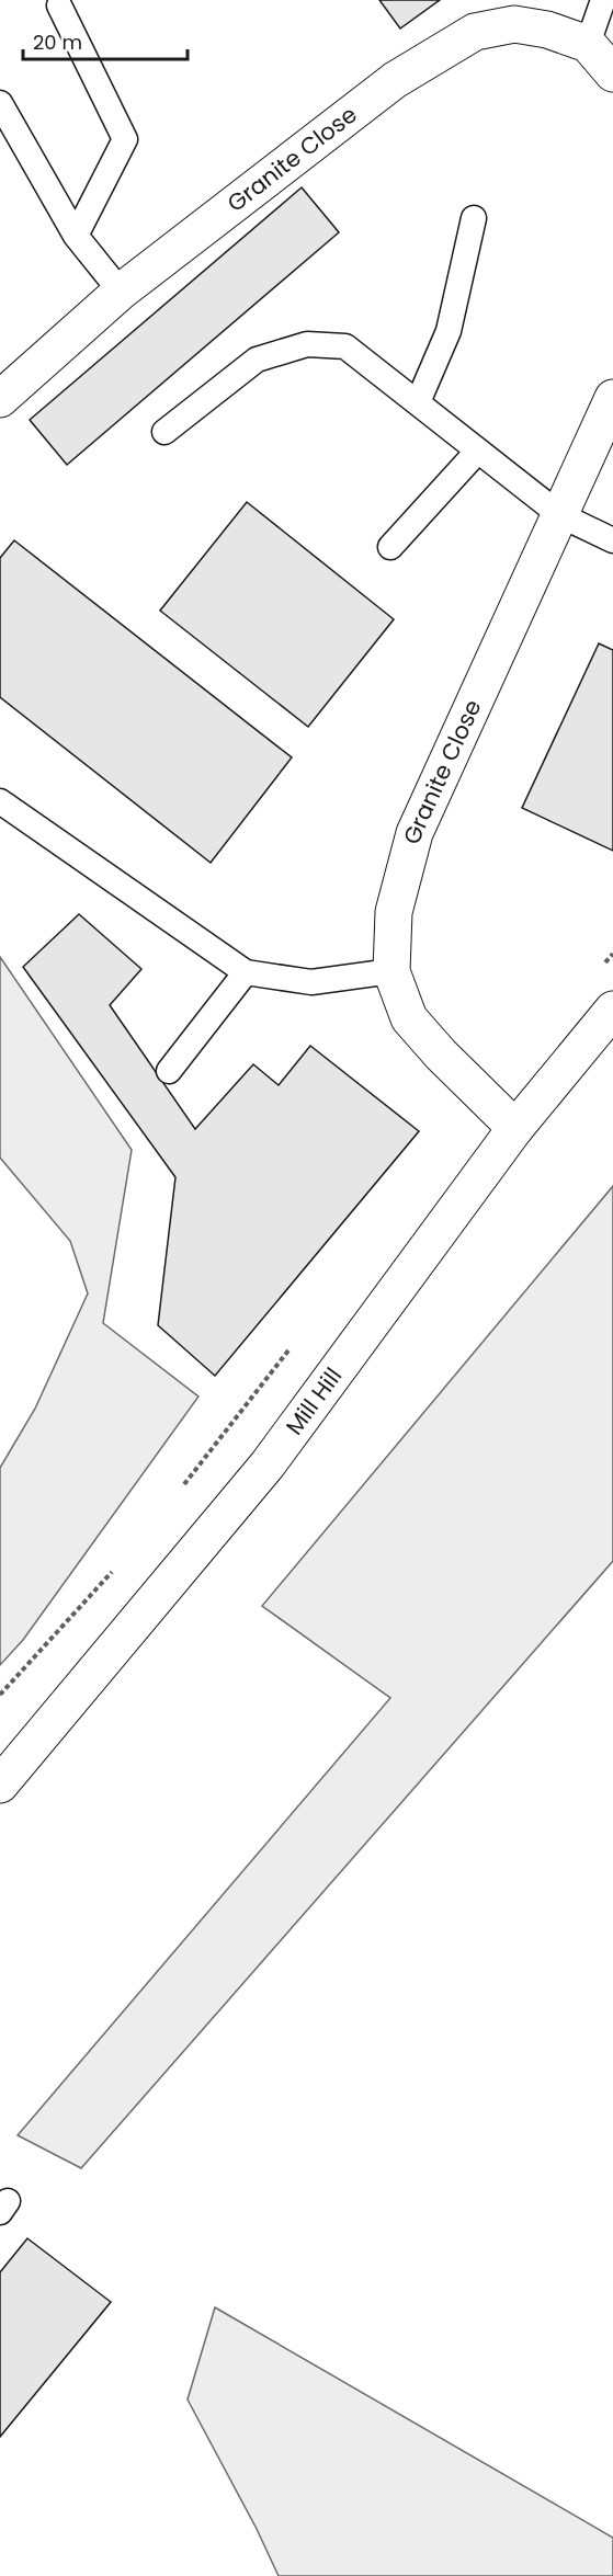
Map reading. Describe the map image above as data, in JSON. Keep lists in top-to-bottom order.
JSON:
{
  "streets": {
    "street": ["Granite Close", "Mill Hill"]
  },
  "crossings": [
    ["Granite Close", "Mill Hill"]
  ],
  "scale_bar": "20 m"
}
